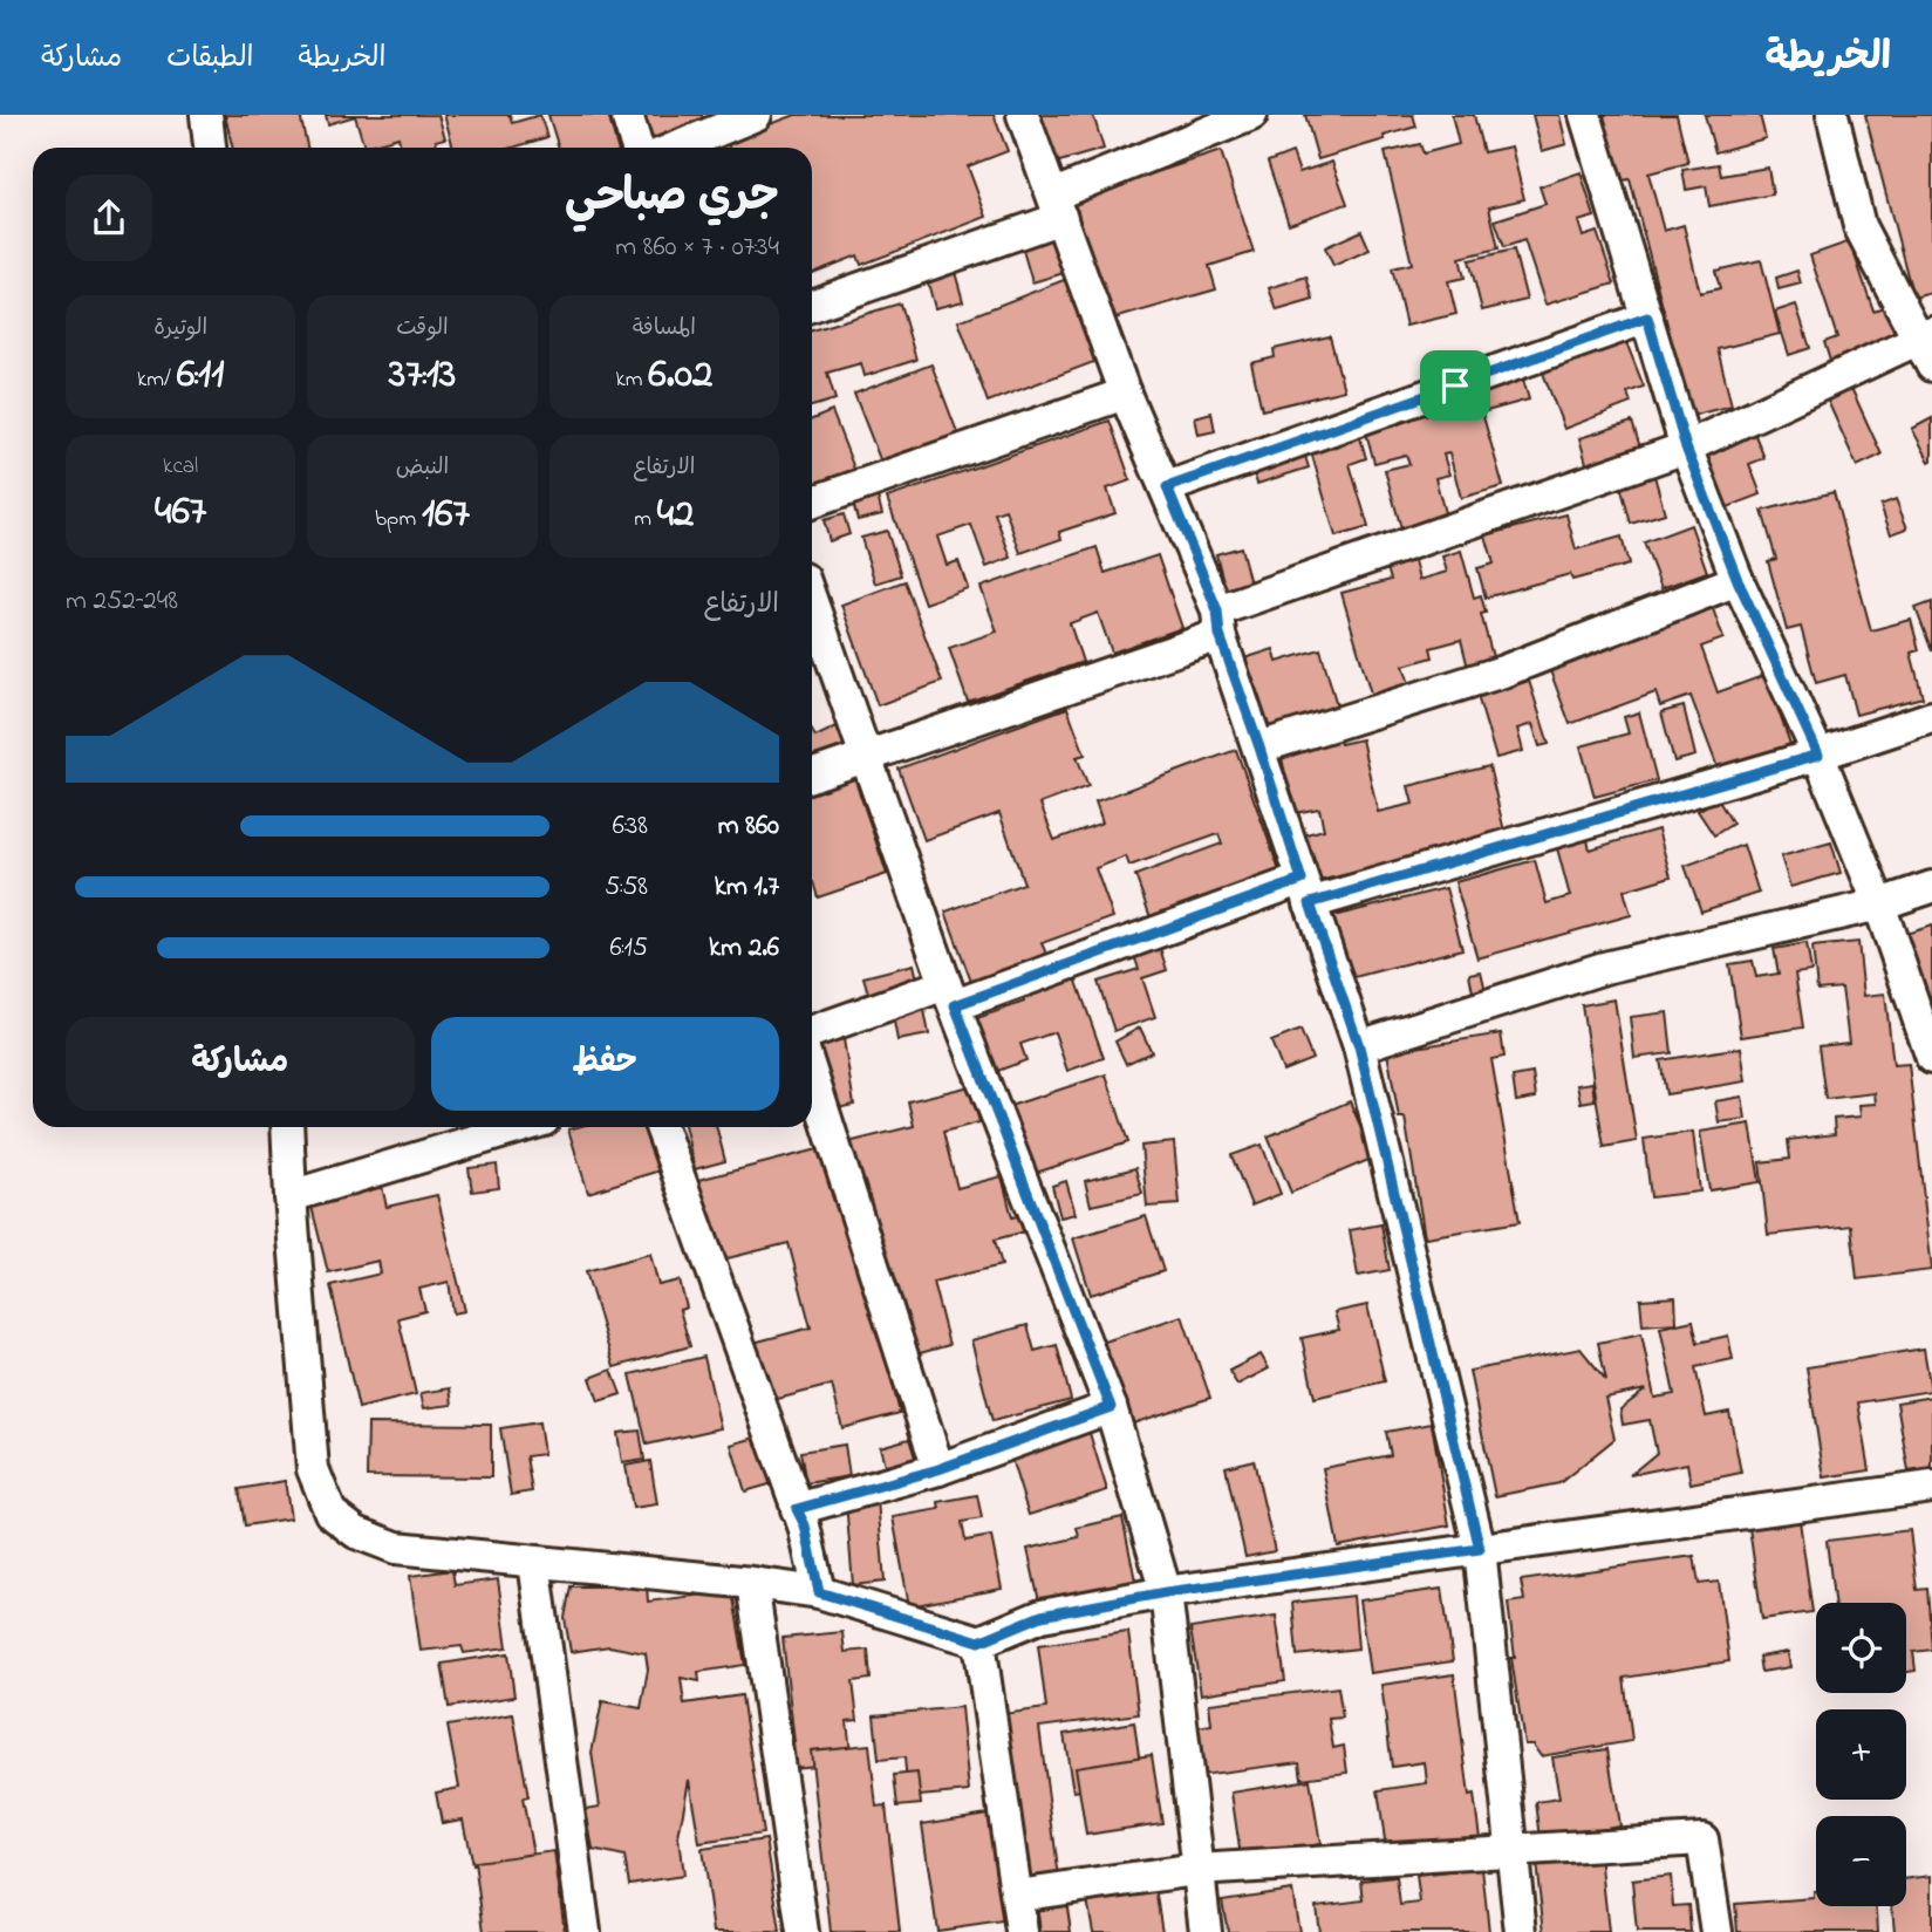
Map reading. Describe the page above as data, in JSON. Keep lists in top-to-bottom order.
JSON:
{
  "page": {
    "header": "الخريطة",
    "nav": ["الخريطة", "الطبقات", "مشاركة"],
    "heading": ["جري صباحي", "07:34 · 7 × 860 m"],
    "stats": [
      ["المسافة", "6.02 km"],
      ["الوقت", "37:13"],
      ["الوتيرة", "6:11 /km"],
      ["الارتفاع", "42 m"],
      ["النبض", "167 bpm"],
      ["kcal", "467"]
    ],
    "chart": ["الارتفاع", "248–252 m"],
    "list": [
      {
        "name": "860 m",
        "note": "6:38"
      },
      {
        "name": "1.7 km",
        "note": "5:58"
      },
      {
        "name": "2.6 km",
        "note": "6:15"
      }
    ],
    "buttons": ["حفظ", "مشاركة"],
    "map_buttons": ["+", "−"]
  }
}
